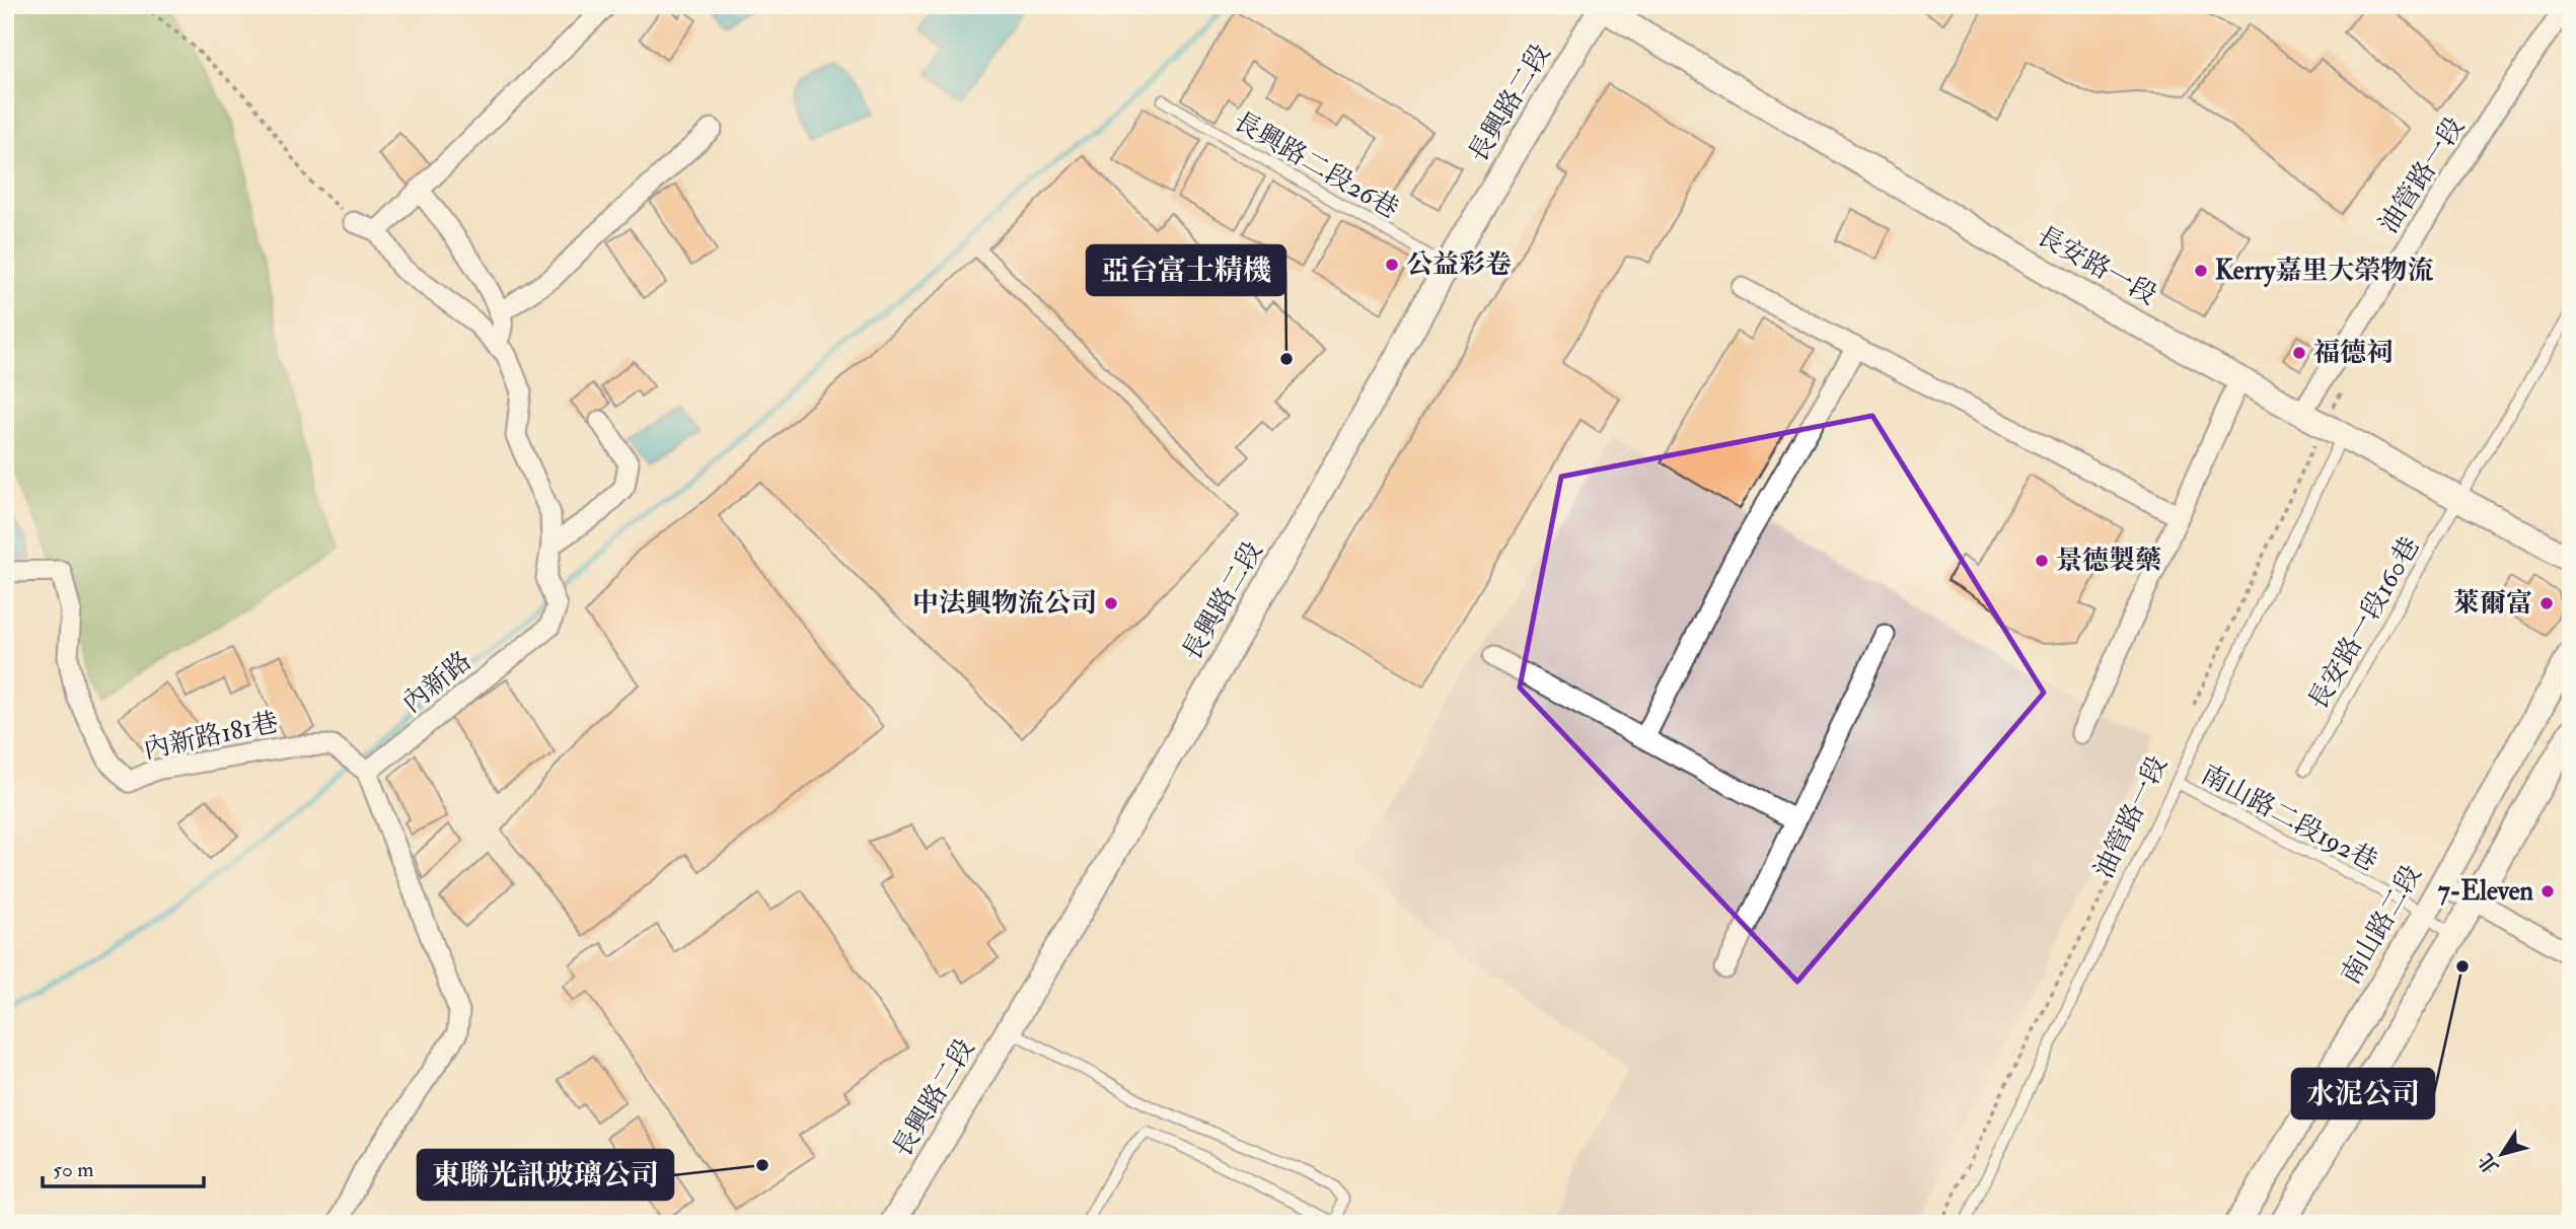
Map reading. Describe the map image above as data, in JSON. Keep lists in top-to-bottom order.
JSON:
{
  "streets": {
    "street": [
      "長興路二段",
      "油管路一段",
      "長安路一段",
      "內新路",
      "內新路181巷",
      "南山路二段"
    ],
    "lane": ["長興路二段26巷", "長安路一段160巷", "南山路二段192巷"]
  },
  "crossings": [
    ["長興路二段", "長興路二段26巷"],
    ["長興路二段", "長安路一段"],
    ["油管路一段", "長安路一段"],
    ["油管路一段", "南山路二段192巷"],
    ["長安路一段", "長安路一段160巷"],
    ["內新路", "內新路181巷"],
    ["南山路二段192巷", "南山路二段"]
  ],
  "places": [
    "公益彩卷",
    "Kerry嘉里大榮物流",
    "福德祠",
    "亞台富士精機",
    "景德製藥",
    "中法興物流公司",
    "萊爾富",
    "7-Eleven",
    "水泥公司",
    "東聯光訊玻璃公司"
  ],
  "scale_bar": "50 m",
  "north": "bottom left"
}
